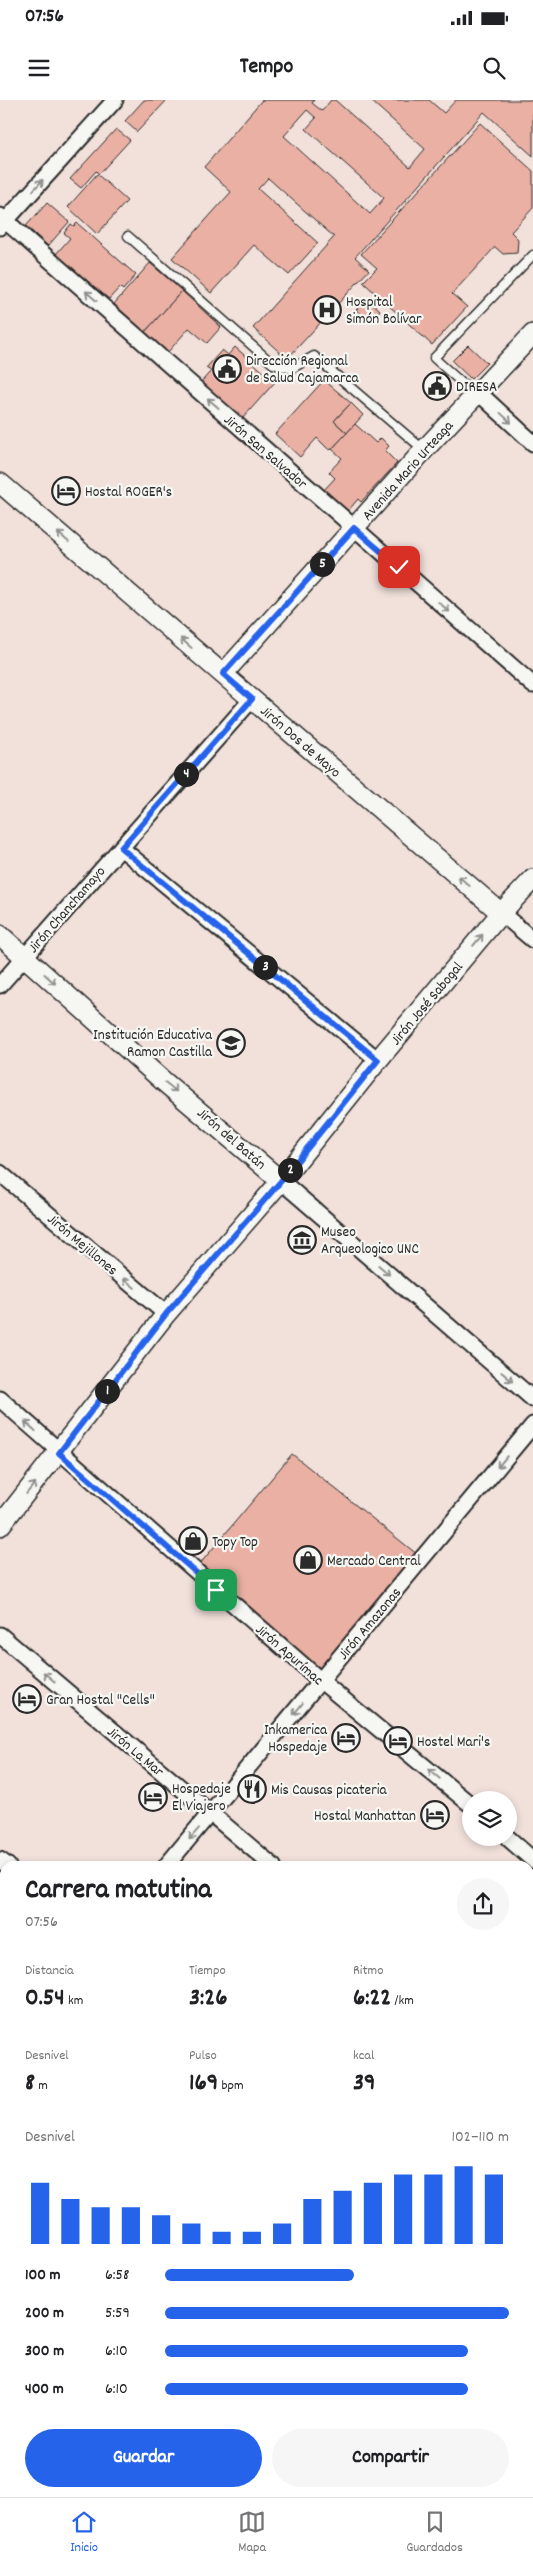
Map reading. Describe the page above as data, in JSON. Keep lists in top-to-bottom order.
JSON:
{
  "streets": {
    "street": [
      "Jirón San Salvador",
      "Avenida Mario Urteaga",
      "Jirón Dos de Mayo",
      "Jirón Chanchamayo",
      "Jirón José Sabogal",
      "Jirón del Batán",
      "Jirón Mejillones",
      "Jirón Amazonas",
      "Jirón Apurímac",
      "Jirón La Mar"
    ]
  },
  "crossings": [
    ["Jirón San Salvador", "Avenida Mario Urteaga"],
    ["Avenida Mario Urteaga", "Jirón Dos de Mayo"],
    ["Jirón Dos de Mayo", "Jirón Chanchamayo"],
    ["Jirón Dos de Mayo", "Jirón José Sabogal"],
    ["Jirón Chanchamayo", "Jirón del Batán"],
    ["Jirón José Sabogal", "Jirón del Batán"],
    ["Jirón José Sabogal", "Jirón Mejillones"],
    ["Jirón José Sabogal", "Jirón Apurímac"],
    ["Jirón Amazonas", "Jirón Apurímac"],
    ["Jirón Amazonas", "Jirón La Mar"]
  ],
  "one_way": [
    "Jirón Dos de Mayo",
    "Jirón Mejillones",
    "Jirón Amazonas",
    "Jirón Apurímac",
    "Jirón La Mar"
  ],
  "places": {
    "hospital": ["Hospital Simón Bolívar"],
    "public building": ["Dirección Regional de Salud Cajamarca", "DIRESA"],
    "hotel": [
      "Hostal ROGER's",
      "Gran Hostal \"Cells\"",
      "Inkamerica Hospedaje",
      "Hostel Mari's",
      "Hospedaje El Viajero",
      "Hostal Manhattan"
    ],
    "school or university": ["Institución Educativa Ramon Castilla"],
    "museum": ["Museo Arqueologico UNC"],
    "shop": ["Topy Top", "Mercado Central"],
    "restaurant": ["Mis Causas picateria"]
  },
  "page": {
    "status": "07:56",
    "header": "Tempo",
    "pins": [
      "5",
      "4",
      "3",
      "2",
      "1"
    ],
    "heading": ["Carrera matutina", "07:56"],
    "stats": [
      ["Distancia", "0.54 km"],
      ["Tiempo", "3:26"],
      ["Ritmo", "6:22 /km"],
      ["Desnivel", "8 m"],
      ["Pulso", "169 bpm"],
      ["kcal", "39"]
    ],
    "chart": ["Desnivel", "102–110 m"],
    "list": [
      {
        "name": "100 m",
        "note": "6:58"
      },
      {
        "name": "200 m",
        "note": "5:59"
      },
      {
        "name": "300 m",
        "note": "6:10"
      },
      {
        "name": "400 m",
        "note": "6:10"
      }
    ],
    "buttons": ["Guardar", "Compartir"],
    "tabs": ["Inicio", "Mapa", "Guardados"]
  }
}
